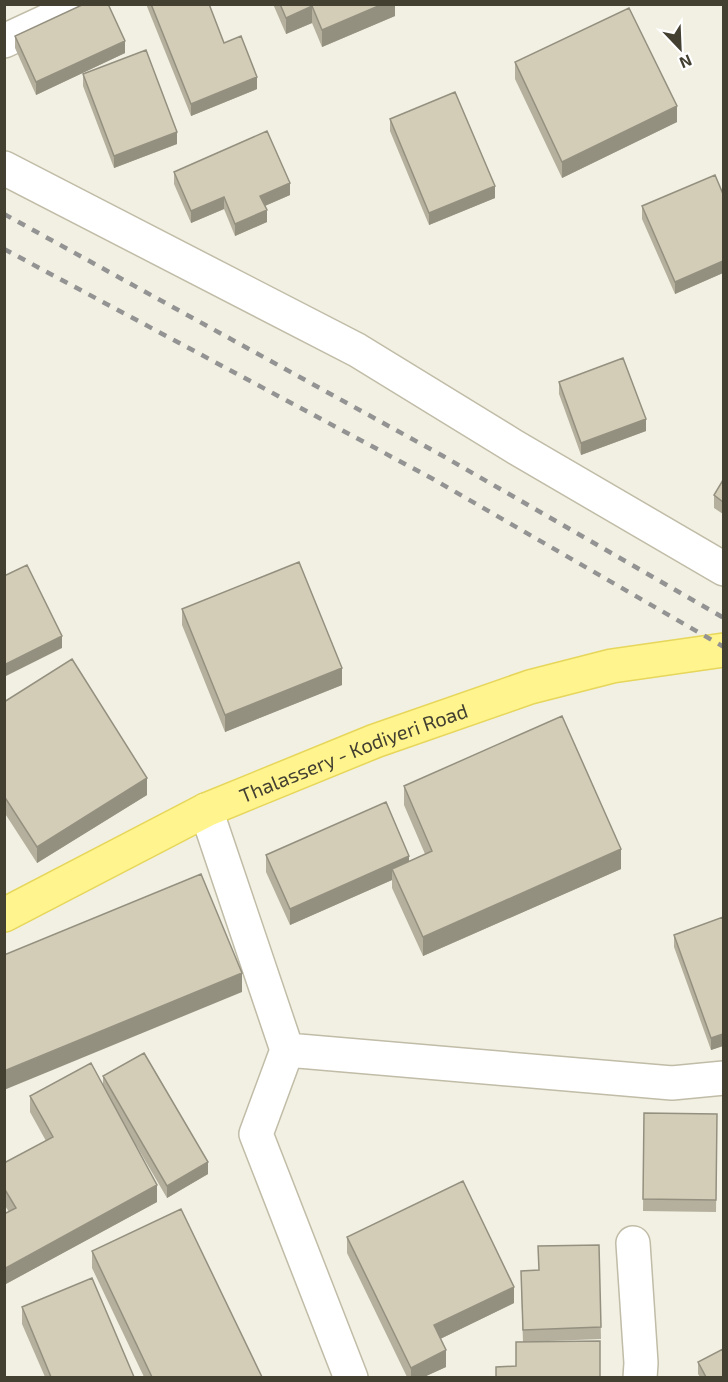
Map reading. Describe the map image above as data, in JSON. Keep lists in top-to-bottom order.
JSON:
{
  "streets": {
    "main road": ["Thalassery - Kodiyeri Road"]
  },
  "north": "bottom right"
}
